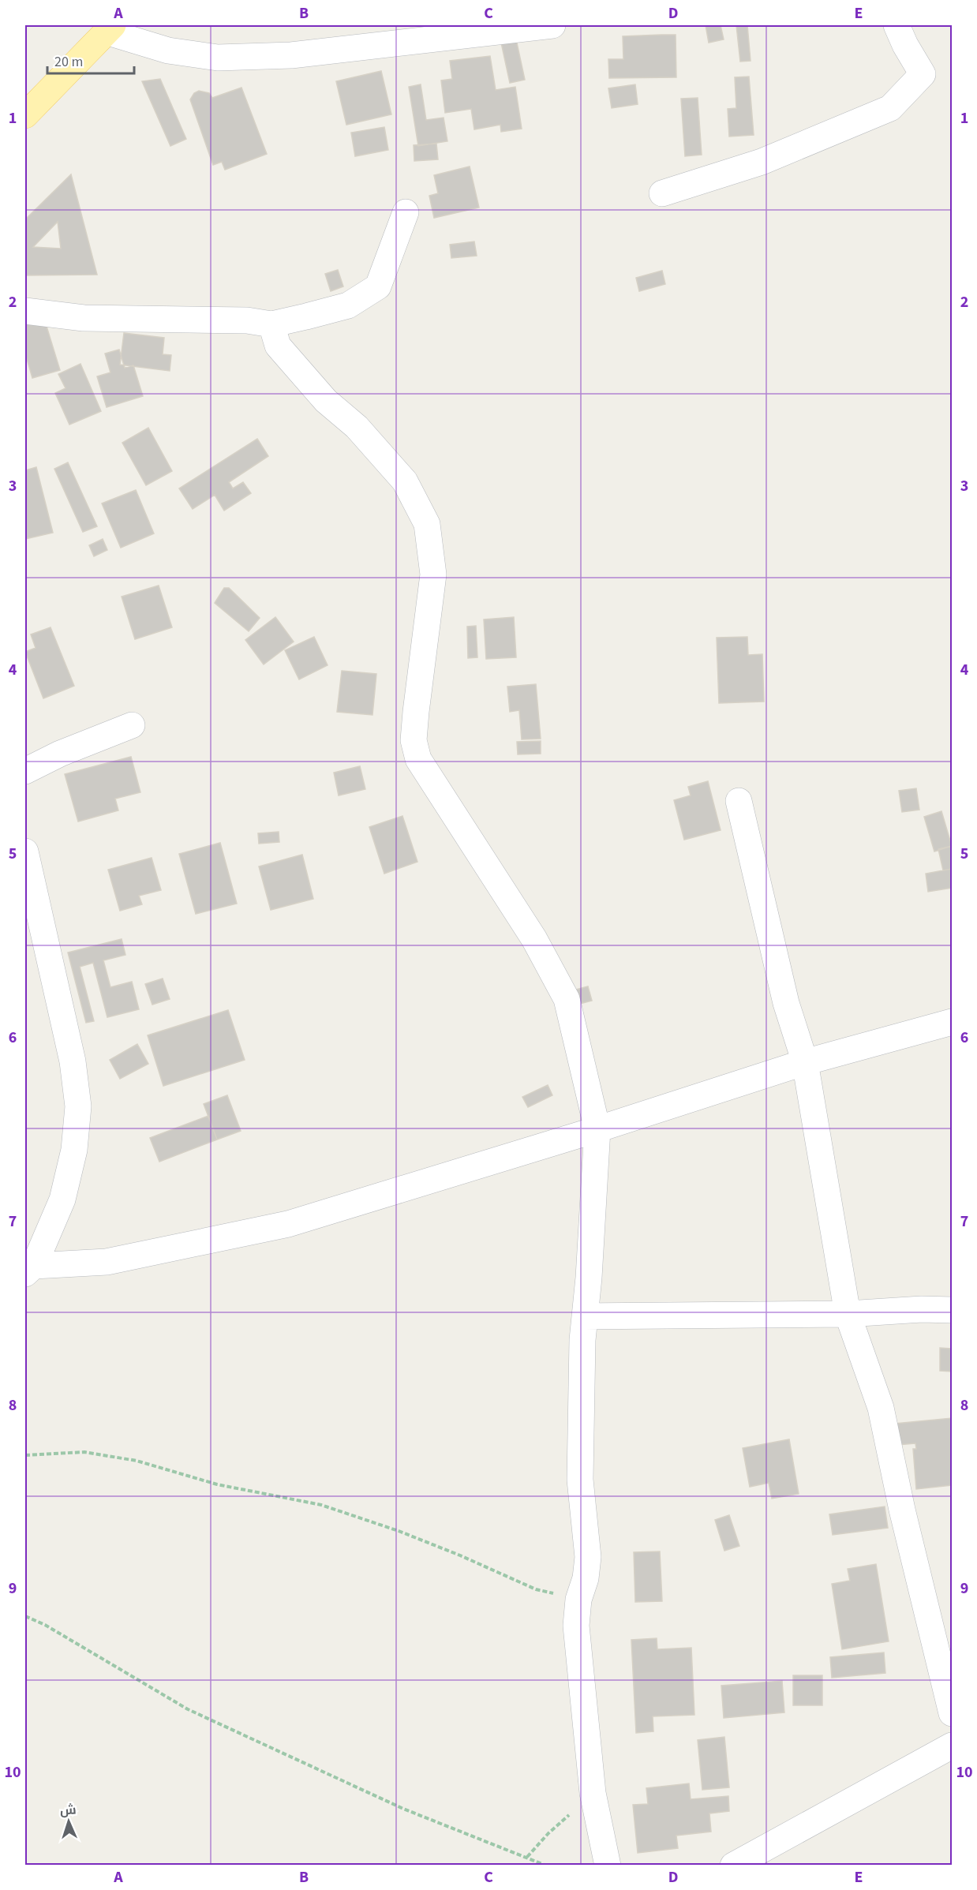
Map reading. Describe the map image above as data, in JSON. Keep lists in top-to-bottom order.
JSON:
{
  "scale_bar": "20 m",
  "north": "top",
  "grid": {
    "columns": [
      "A",
      "B",
      "C",
      "D",
      "E"
    ],
    "rows": [
      "1",
      "2",
      "3",
      "4",
      "5",
      "6",
      "7",
      "8",
      "9",
      "10"
    ]
  }
}
